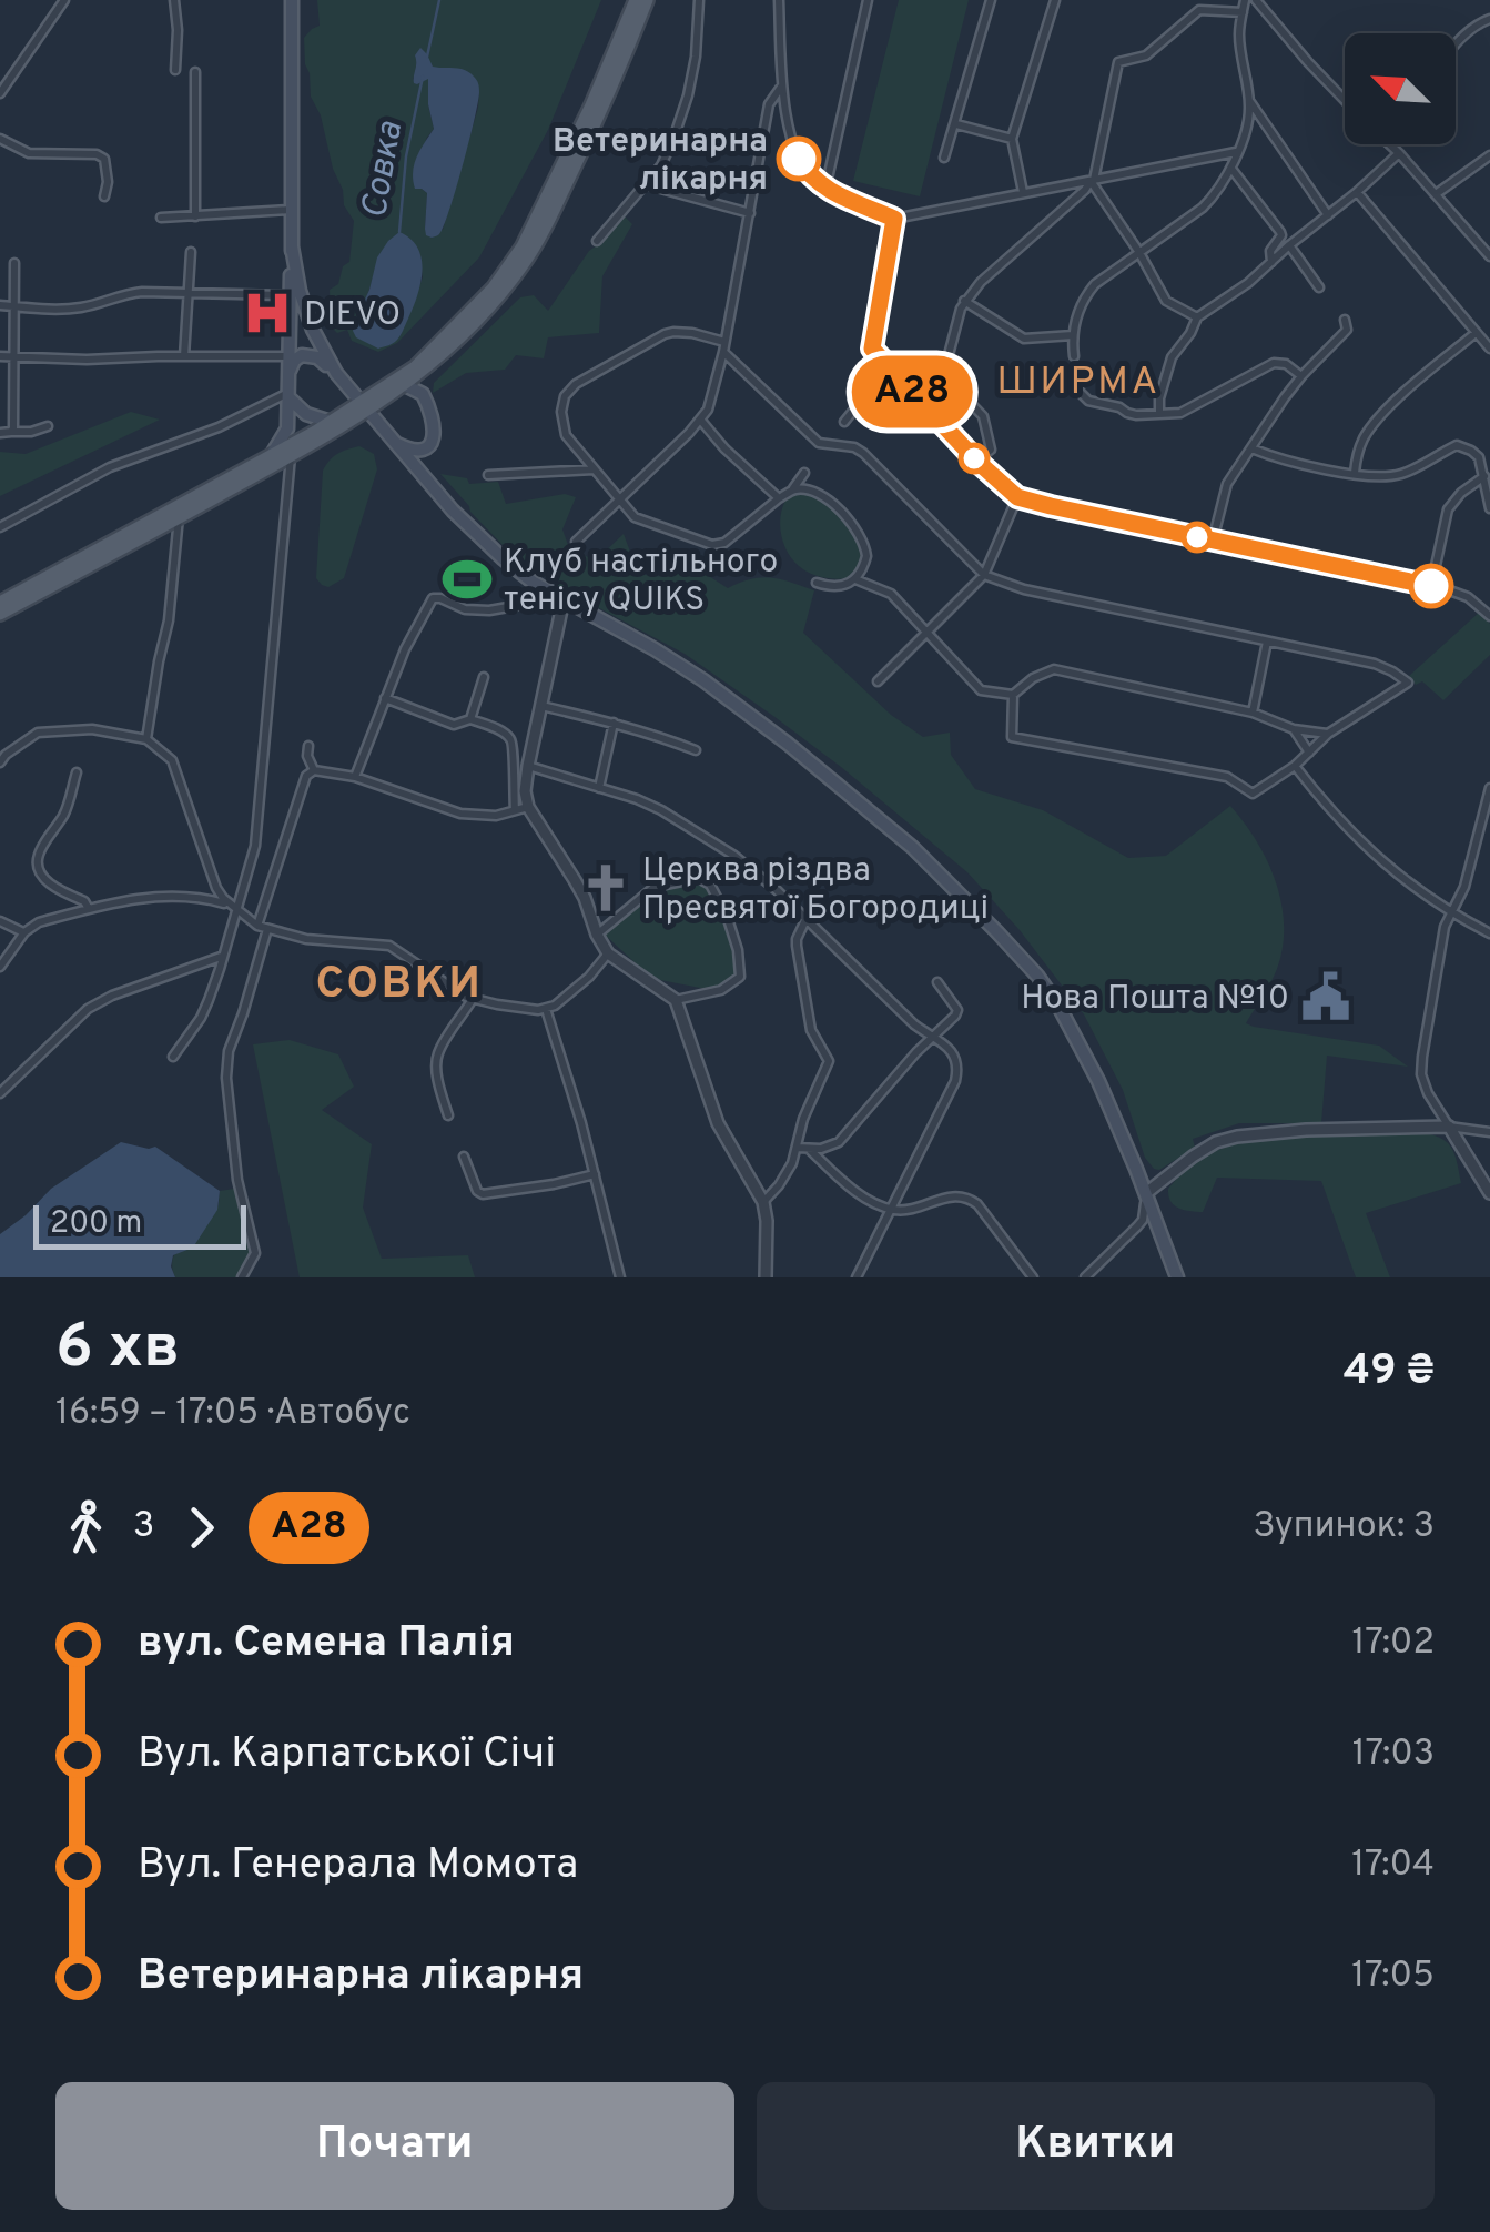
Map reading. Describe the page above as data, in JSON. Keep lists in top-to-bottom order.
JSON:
{
  "districts": ["ШИРМА", "СОВКИ"],
  "water": ["Совка"],
  "places": {
    "other": ["Ветеринарна лікарня"],
    "hospital": ["DIEVO"],
    "sports": ["Клуб настільного тенісу QUIKS"],
    "church": ["Церква різдва Пресвятої Богородиці"],
    "public building": ["Нова Пошта №10"]
  },
  "lines": ["bus line А28"],
  "scale_bar": "200 m",
  "north": "top left",
  "page": {
    "on_map": "А28",
    "scale": "200 m",
    "heading": ["6 хв", "16:59 – 17:05 · Автобус", "49 ₴"],
    "legs": ["3", "А28", "Зупинок: 3"],
    "list": [
      {
        "name": "вул. Семена Палія",
        "value": "17:02"
      },
      {
        "name": "Вул. Карпатської Січі",
        "value": "17:03"
      },
      {
        "name": "Вул. Генерала Момота",
        "value": "17:04"
      },
      {
        "name": "Ветеринарна лікарня",
        "value": "17:05"
      }
    ],
    "buttons": ["Почати", "Квитки"]
  }
}
